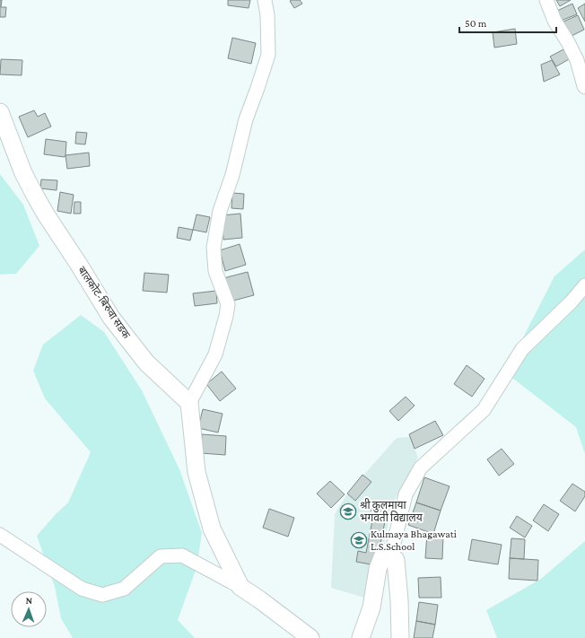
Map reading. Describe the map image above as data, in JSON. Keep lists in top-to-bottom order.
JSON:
{
  "streets": {
    "main road": ["बालकोट-बिरुवा सडक"]
  },
  "places": {
    "school or university": ["श्री कुलमाया भगवती विद्यालय", "Kulmaya Bhagawati L.S.School"]
  },
  "scale_bar": "50 m",
  "north": "top"
}
